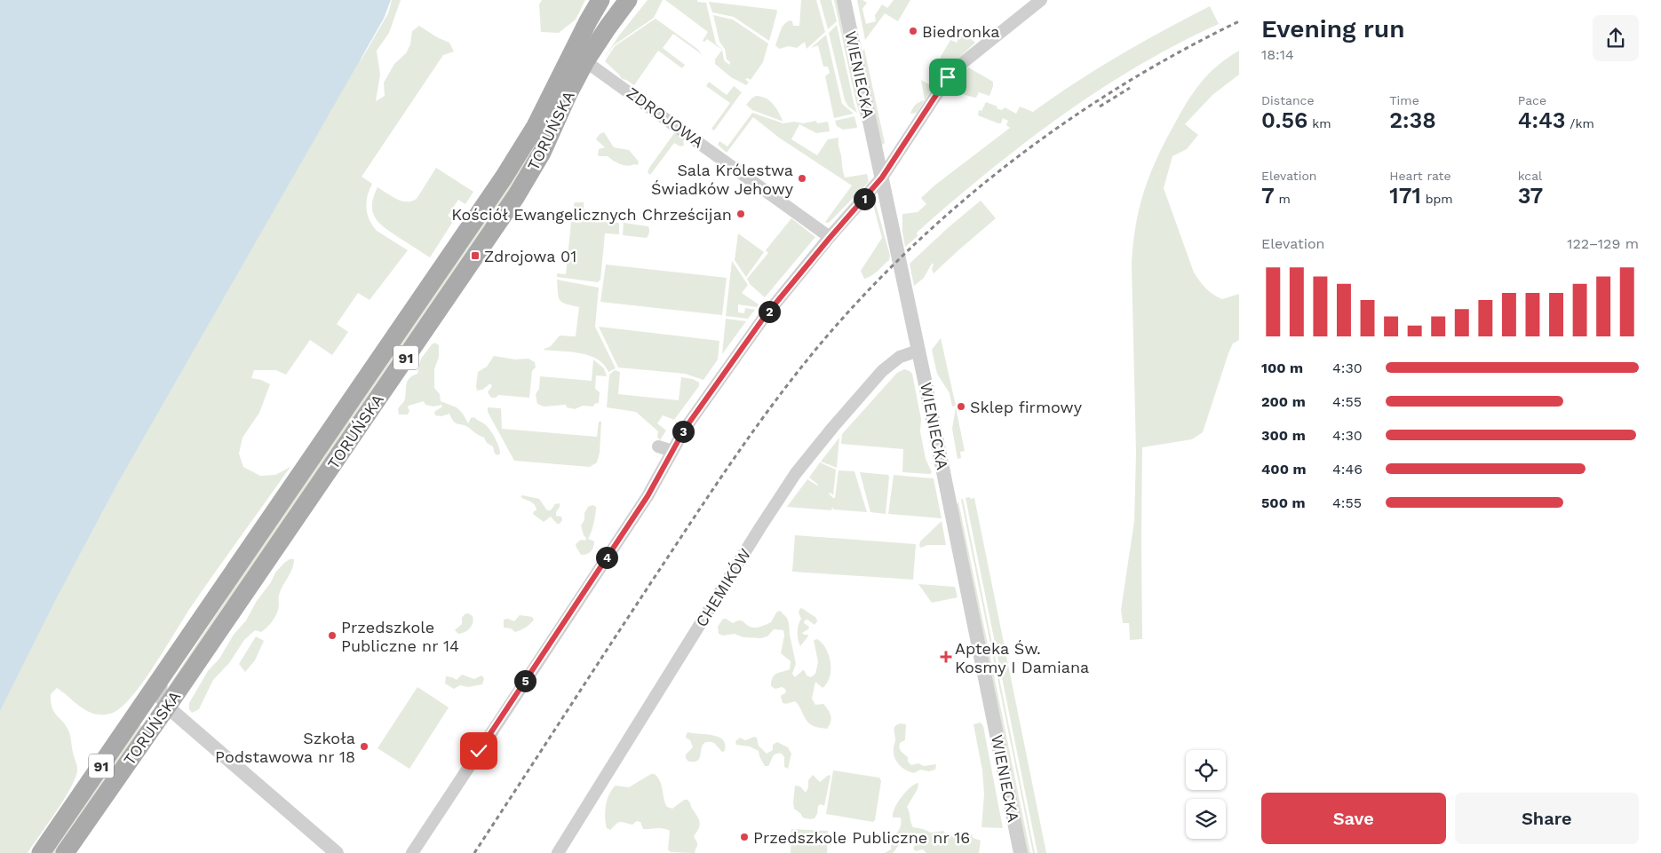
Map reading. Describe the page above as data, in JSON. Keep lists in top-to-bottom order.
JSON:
{
  "streets": {
    "main road": ["TORUŃSKA", "91"],
    "street": ["WIENIECKA", "ZDROJOWA", "CHEMIKÓW"]
  },
  "crossings": [
    ["WIENIECKA", "CHEMIKÓW"],
    ["ZDROJOWA", "TORUŃSKA"]
  ],
  "places": {
    "other": [
      "Biedronka",
      "Sala Królestwa Świadków Jehowy",
      "Kościół Ewangelicznych Chrześcijan",
      "Sklep firmowy",
      "Przedszkole Publiczne nr 14",
      "Szkoła Podstawowa nr 18",
      "Przedszkole Publiczne nr 16"
    ],
    "transit": ["Zdrojowa 01"],
    "health": ["Apteka Św. Kosmy I Damiana"]
  },
  "page": {
    "heading": ["Evening run", "18:14"],
    "stats": [
      ["Distance", "0.56 km"],
      ["Time", "2:38"],
      ["Pace", "4:43 /km"],
      ["Elevation", "7 m"],
      ["Heart rate", "171 bpm"],
      ["kcal", "37"]
    ],
    "pins": [
      "1",
      "2",
      "3",
      "4",
      "5"
    ],
    "chart": ["Elevation", "122–129 m"],
    "list": [
      {
        "name": "100 m",
        "note": "4:30"
      },
      {
        "name": "200 m",
        "note": "4:55"
      },
      {
        "name": "300 m",
        "note": "4:30"
      },
      {
        "name": "400 m",
        "note": "4:46"
      },
      {
        "name": "500 m",
        "note": "4:55"
      }
    ],
    "buttons": ["Save", "Share"]
  }
}
